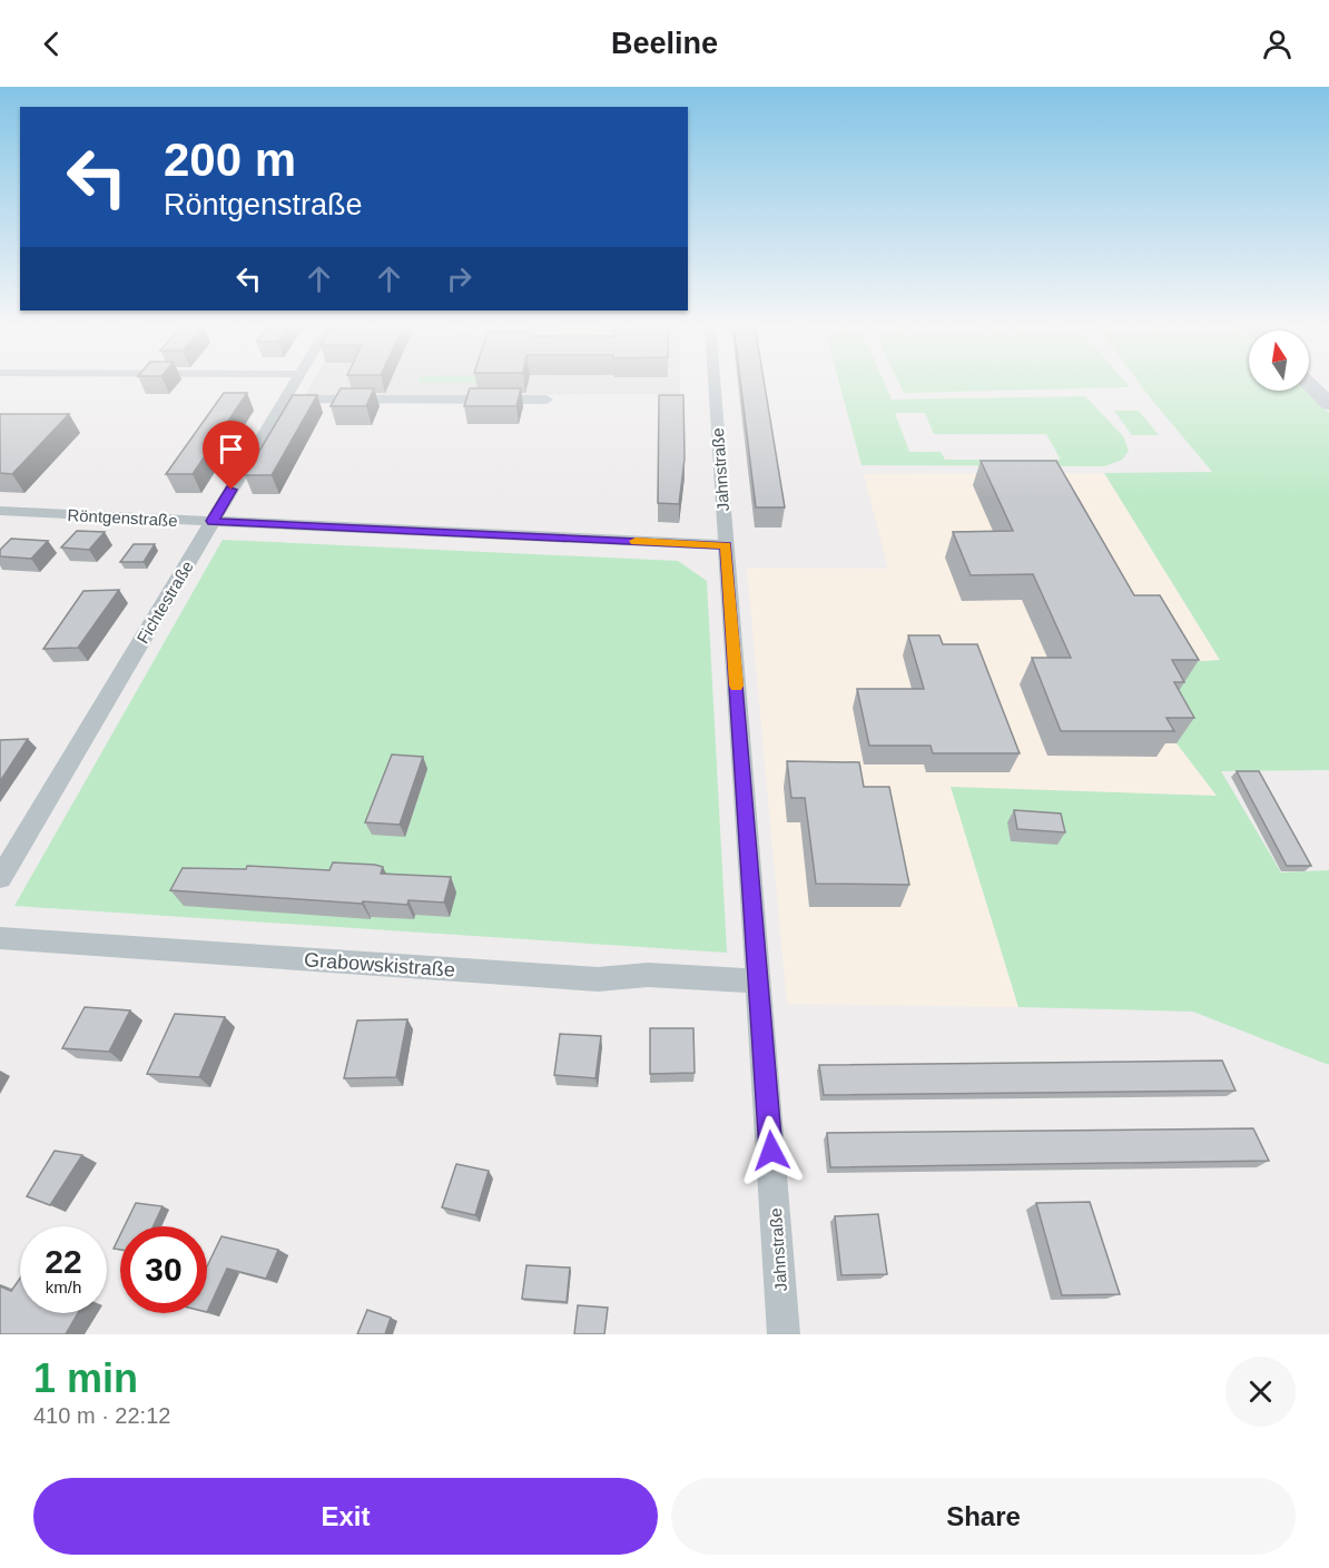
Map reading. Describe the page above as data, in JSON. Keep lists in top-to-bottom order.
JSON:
{
  "streets": {
    "street": [
      "Jahnstraße",
      "Röntgenstraße",
      "Fichtestraße",
      "Grabowskistraße"
    ]
  },
  "crossings": [
    ["Jahnstraße", "Röntgenstraße"],
    ["Jahnstraße", "Grabowskistraße"],
    ["Röntgenstraße", "Fichtestraße"]
  ],
  "north": "top",
  "page": {
    "header": "Beeline",
    "turn": ["200 m", "Röntgenstraße"],
    "speed": "22 km/h",
    "limit": "30",
    "heading": ["1 min", "410 m · 22:12"],
    "buttons": ["Exit", "Share"]
  }
}
